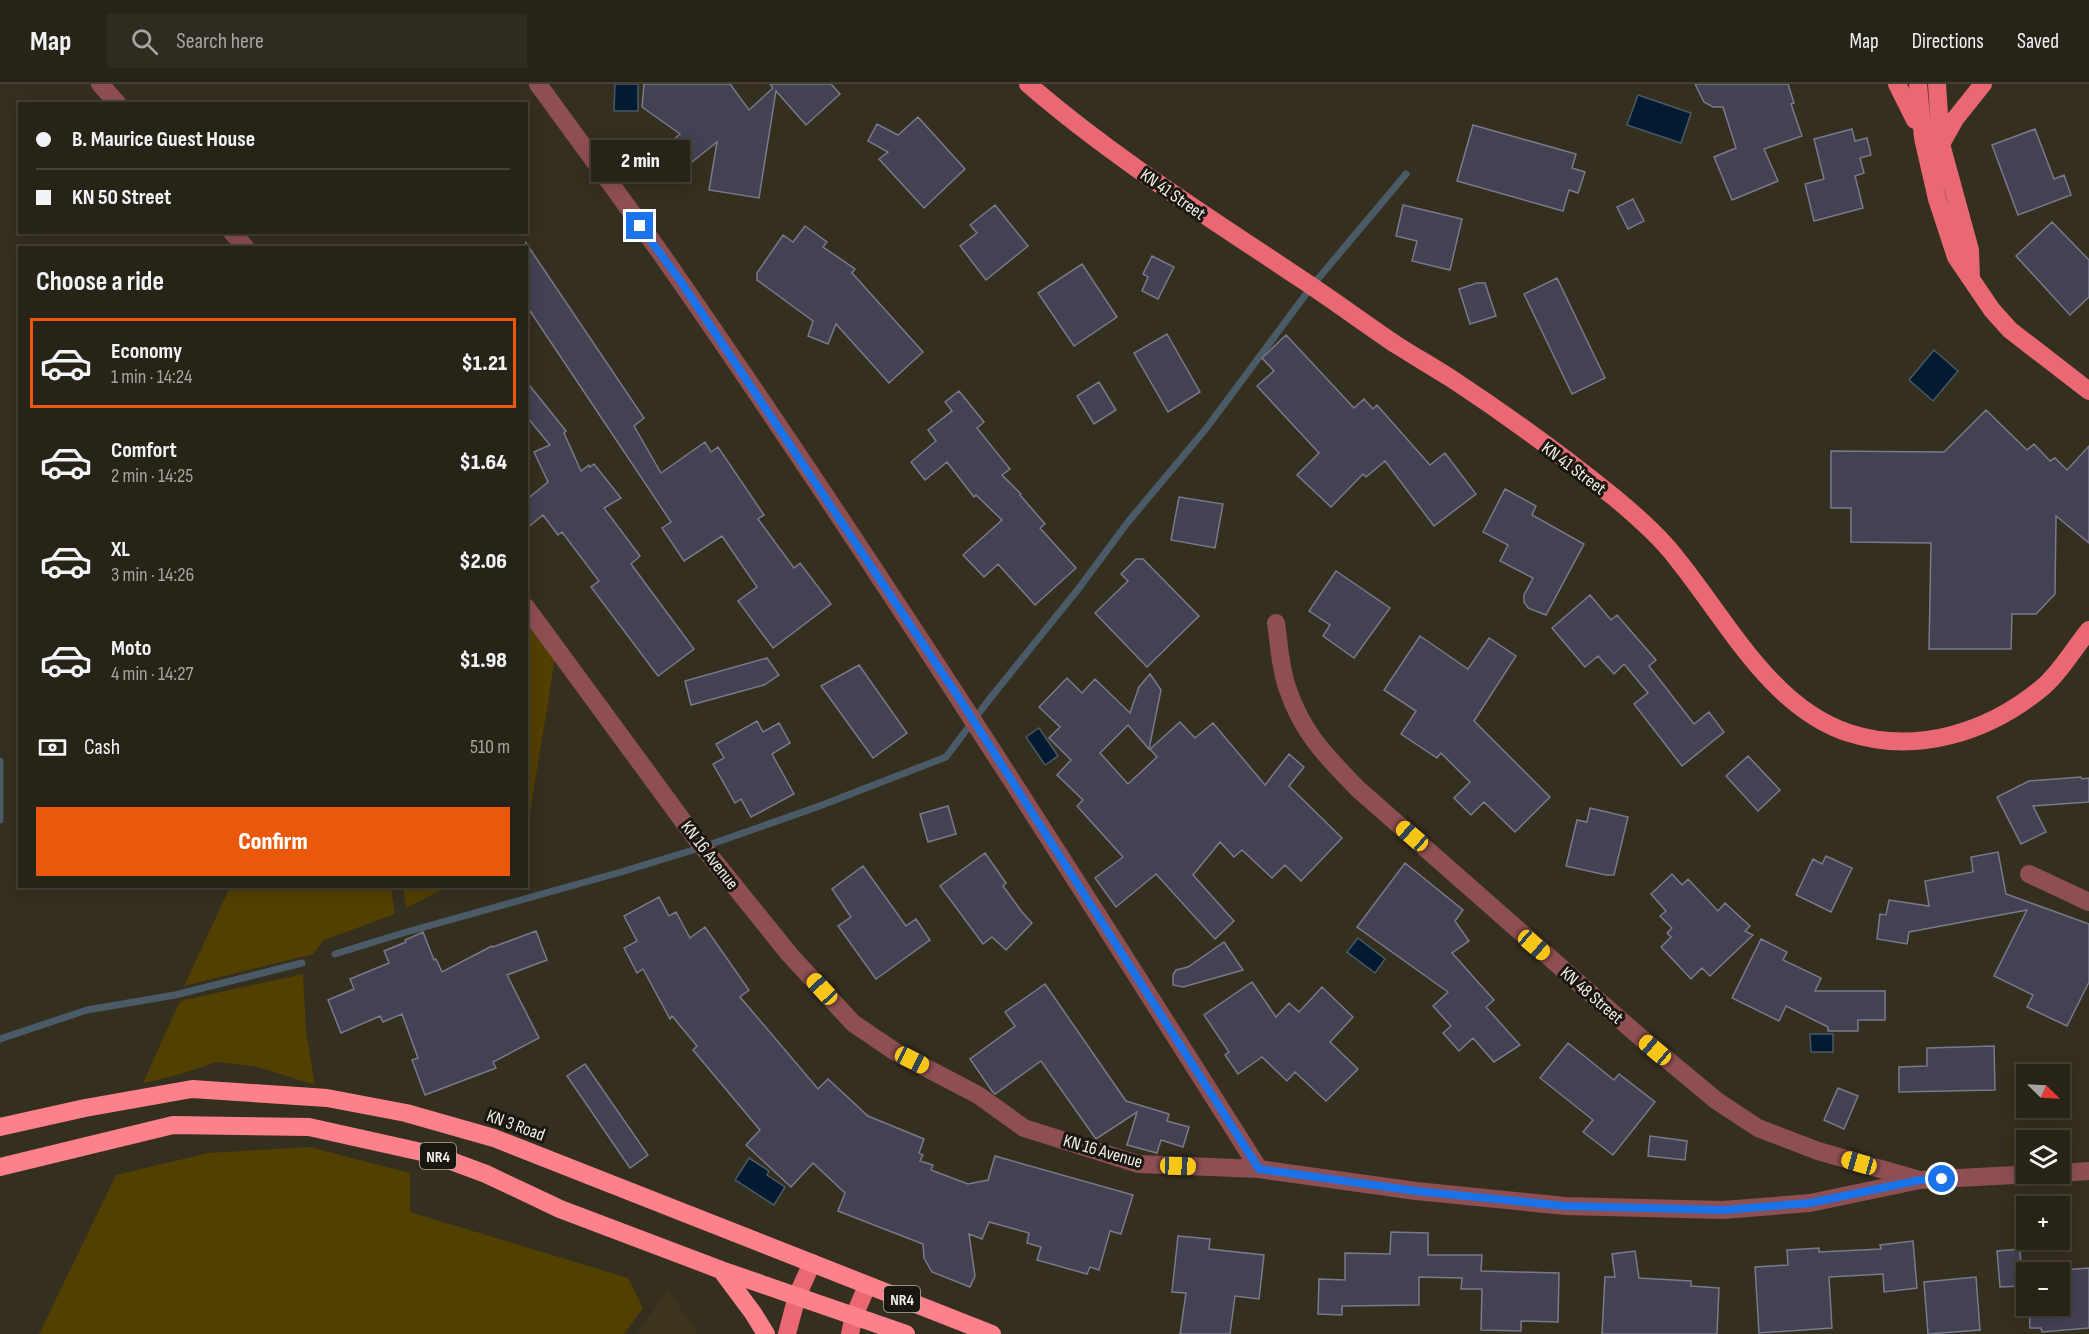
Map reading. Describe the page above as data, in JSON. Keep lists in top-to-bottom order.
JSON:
{
  "streets": {
    "highway": ["KN 3 Road", "NR4"],
    "main road": ["KN 41 Street"],
    "street": ["KN 16 Avenue", "KN 48 Street"]
  },
  "crossings": [
    ["KN 16 Avenue", "KN 48 Street"]
  ],
  "north": "bottom right",
  "page": {
    "header": "Map",
    "search": "Search here",
    "nav": ["Map", "Directions", "Saved"],
    "banner": ["B. Maurice Guest House", "KN 50 Street"],
    "bubble": "2 min",
    "heading": "Choose a ride",
    "list": [
      {
        "name": "Economy",
        "note": "1 min · 14:24",
        "value": "$1.21"
      },
      {
        "name": "Comfort",
        "note": "2 min · 14:25",
        "value": "$1.64"
      },
      {
        "name": "XL",
        "note": "3 min · 14:26",
        "value": "$2.06"
      },
      {
        "name": "Moto",
        "note": "4 min · 14:27",
        "value": "$1.98"
      }
    ],
    "pay": ["Cash", "510 m"],
    "buttons": "Confirm",
    "map_buttons": ["+", "−"]
  }
}
